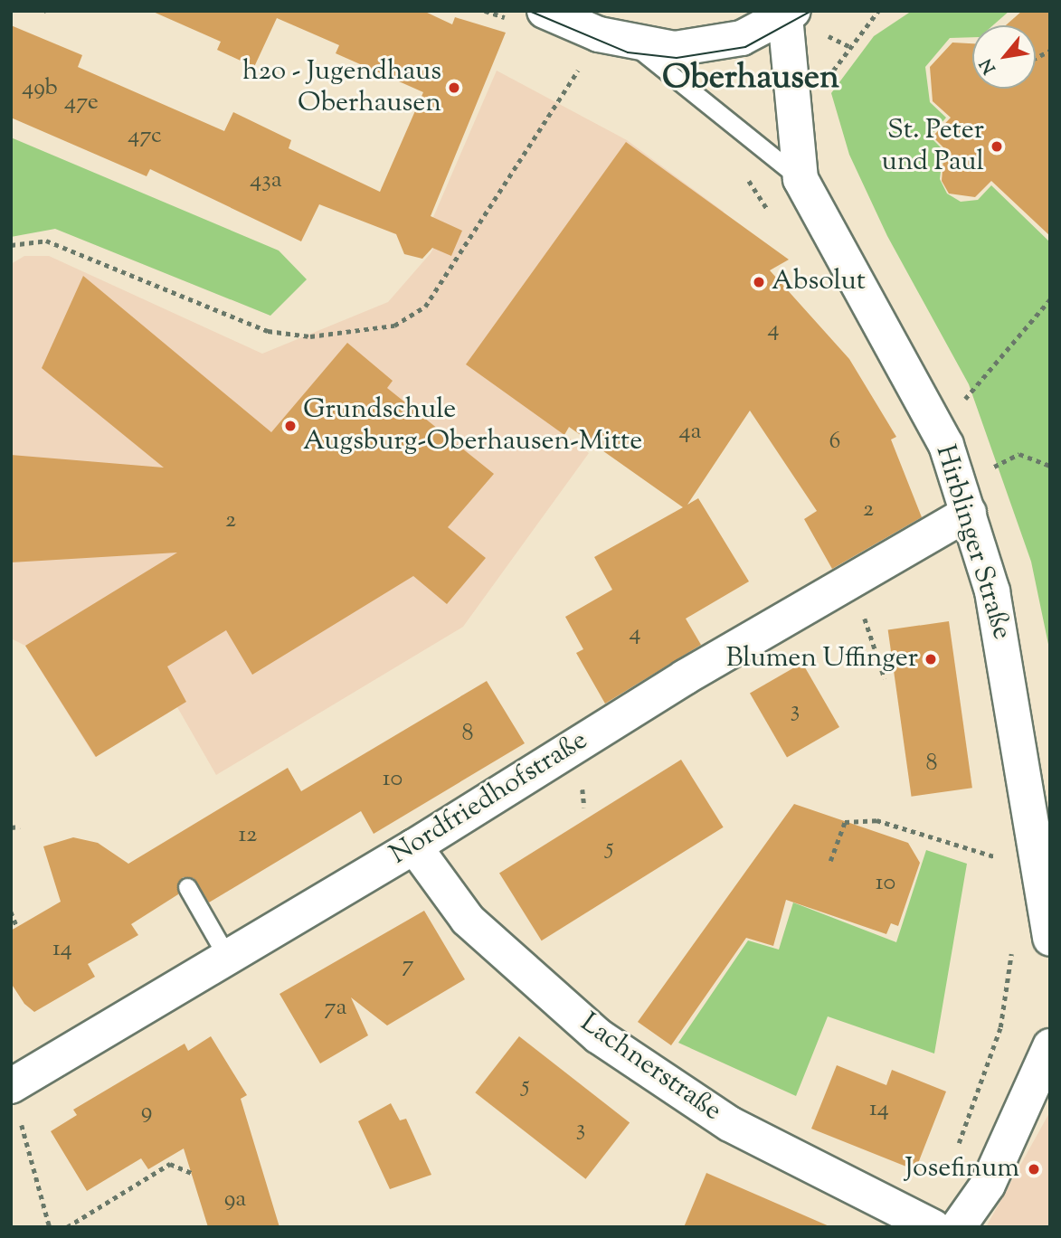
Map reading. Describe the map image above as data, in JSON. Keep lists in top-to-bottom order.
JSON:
{
  "streets": {
    "street": ["Hirblinger Straße", "Nordfriedhofstraße", "Lachnerstraße"]
  },
  "crossings": [
    ["Hirblinger Straße", "Nordfriedhofstraße"],
    ["Nordfriedhofstraße", "Lachnerstraße"]
  ],
  "districts": ["Oberhausen"],
  "places": [
    "h2o - Jugendhaus Oberhausen",
    "St. Peter und Paul",
    "Absolut",
    "Grundschule Augsburg-Oberhausen-Mitte",
    "Blumen Uffinger",
    "Josefinum"
  ],
  "house_numbers": [
    "49b",
    "47e",
    "47c",
    "43a",
    "4",
    "4a",
    "6",
    "2",
    "2",
    "4",
    "3",
    "8",
    "8",
    "10",
    "12",
    "5",
    "10",
    "14",
    "7",
    "7a",
    "5",
    "14",
    "9",
    "3",
    "9a"
  ],
  "north": "bottom left"
}
